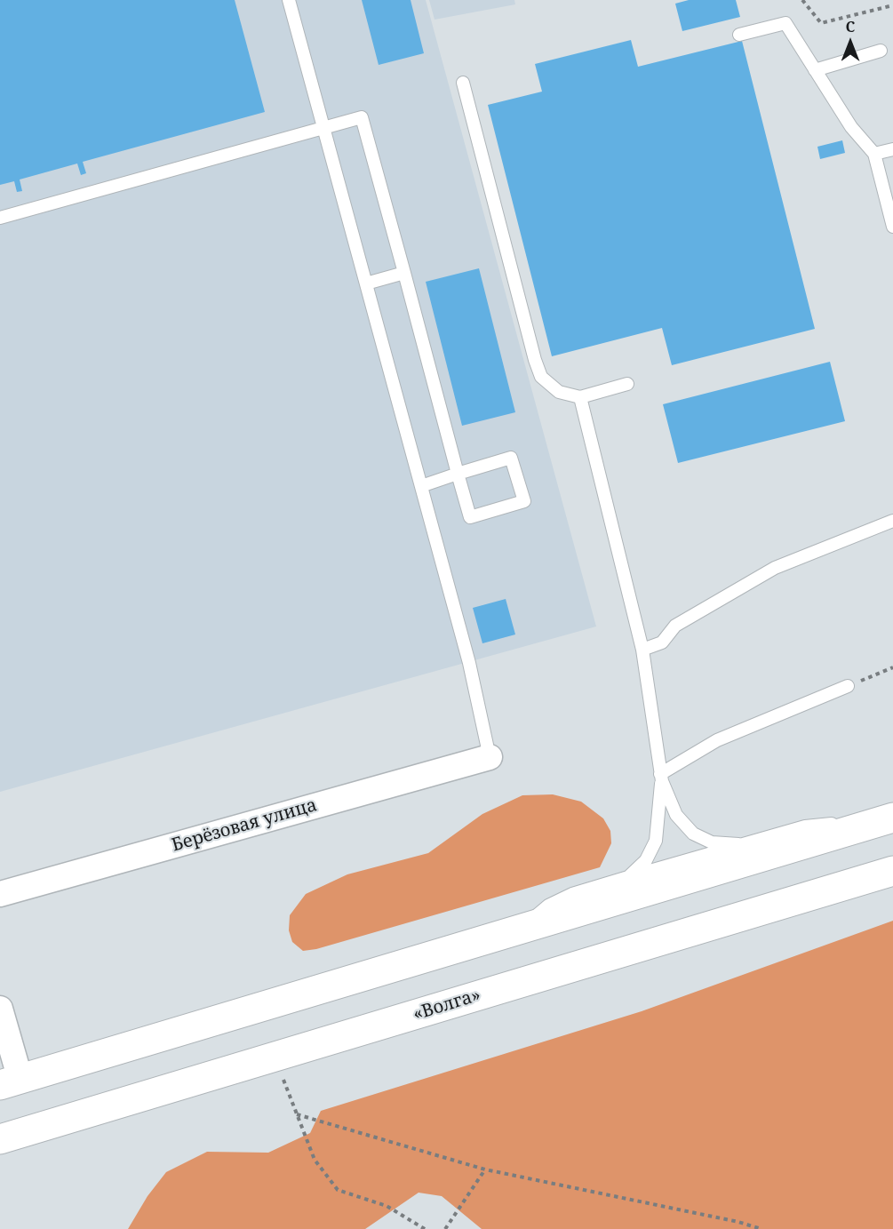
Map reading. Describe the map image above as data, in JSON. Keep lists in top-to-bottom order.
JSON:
{
  "streets": {
    "highway": ["«Волга»"],
    "street": ["Берёзовая улица"]
  },
  "north": "top"
}
